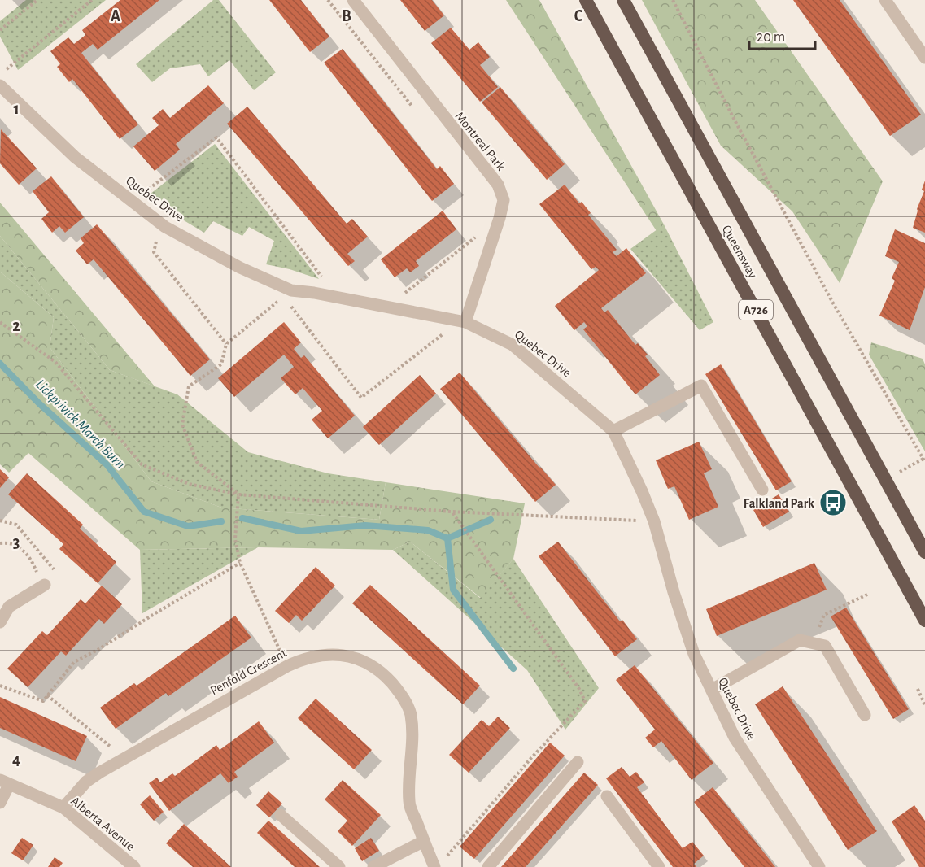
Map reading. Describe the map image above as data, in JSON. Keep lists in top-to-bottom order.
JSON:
{
  "streets": {
    "highway": ["Queensway", "A726"],
    "street": [
      "Montreal Park",
      "Quebec Drive",
      "Penfold Crescent",
      "Alberta Avenue"
    ]
  },
  "crossings": [
    ["Montreal Park", "Quebec Drive"],
    ["Penfold Crescent", "Alberta Avenue"]
  ],
  "water": ["Lickprivick March Burn"],
  "places": {
    "bus stop": ["Falkland Park"]
  },
  "scale_bar": "20 m",
  "grid": {
    "columns": ["A", "B", "C"],
    "rows": [
      "1",
      "2",
      "3",
      "4"
    ]
  }
}
